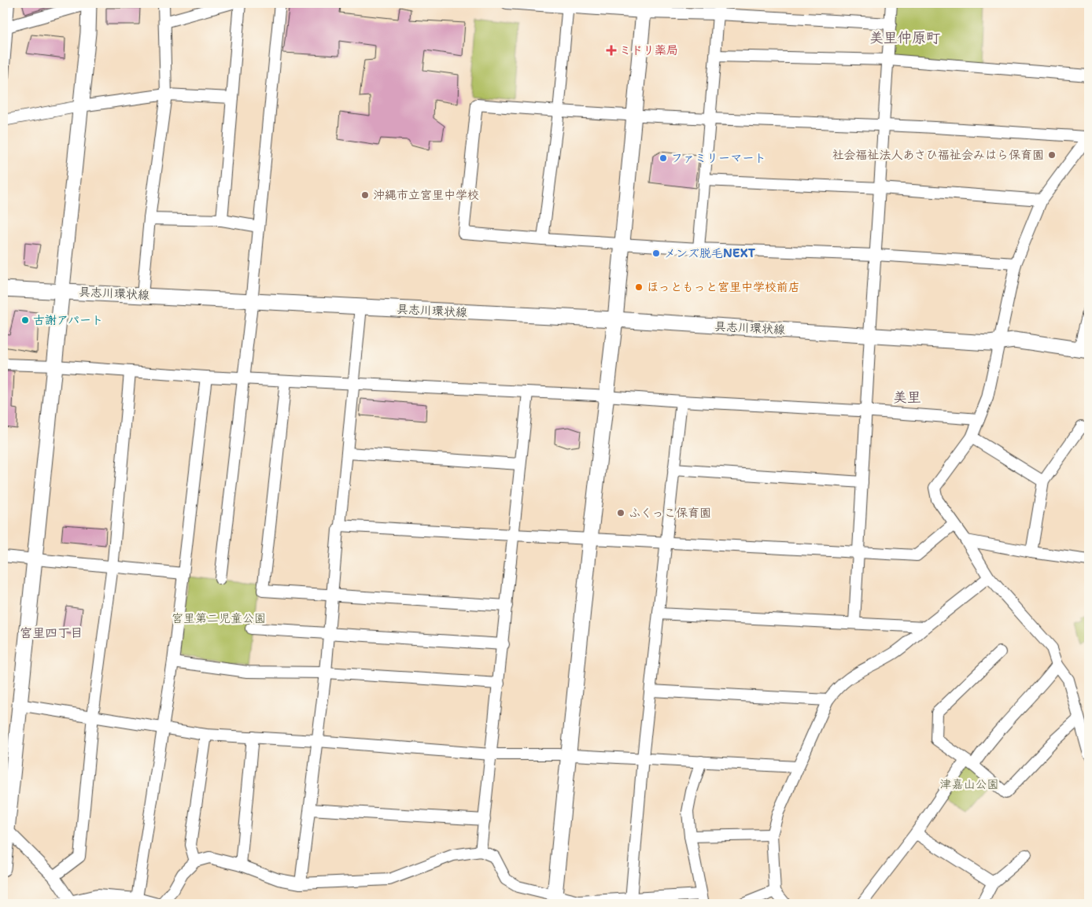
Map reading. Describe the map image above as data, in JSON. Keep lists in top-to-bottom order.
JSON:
{
  "streets": {
    "street": ["具志川環状線"]
  },
  "districts": ["美里仲原町", "美里", "宮里四丁目"],
  "parks": ["宮里第二児童公園", "津嘉山公園"],
  "places": {
    "health": ["ミドリ薬局"],
    "other": [
      "社会福祉法人あさひ福祉会みはら保育園",
      "ファミリーマート",
      "沖縄市立宮里中学校",
      "メンズ脱毛NEXT",
      "ほっともっと宮里中学校前店",
      "古謝アパート",
      "ふくっこ保育園"
    ]
  }
}
